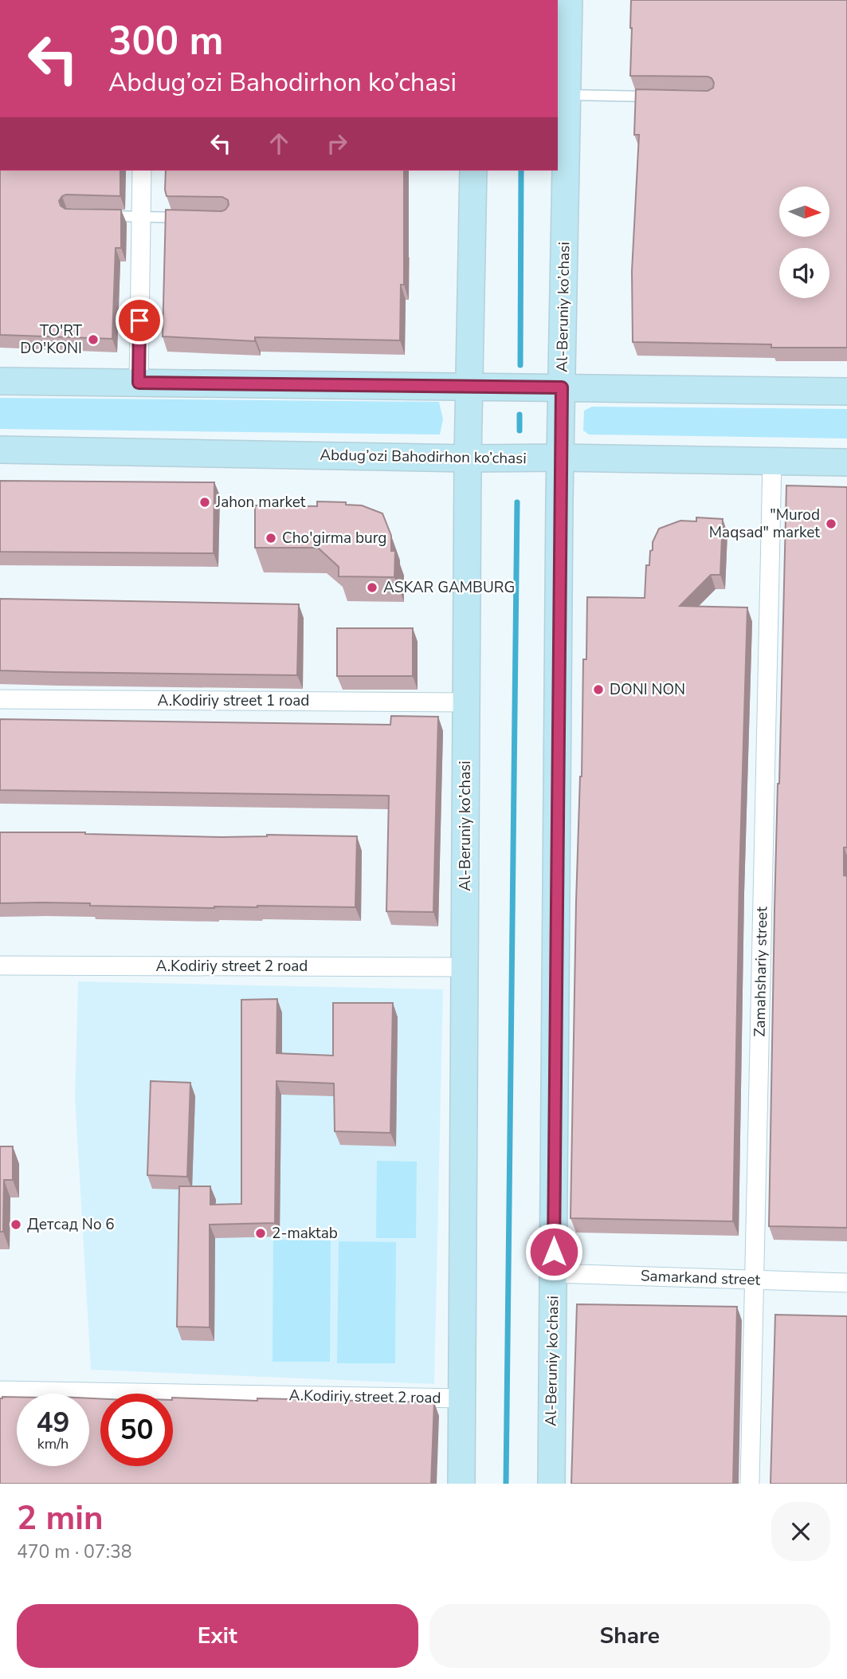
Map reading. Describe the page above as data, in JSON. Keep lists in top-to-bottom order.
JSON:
{
  "streets": {
    "main road": ["Al-Beruniy ko’chasi", "Abdug’ozi Bahodirhon ko’chasi"],
    "street": [
      "A.Kodiriy street 1 road",
      "A.Kodiriy street 2 road",
      "Zamahshariy street",
      "Samarkand street"
    ]
  },
  "crossings": [
    ["Al-Beruniy ko’chasi", "Abdug’ozi Bahodirhon ko’chasi"],
    ["Al-Beruniy ko’chasi", "A.Kodiriy street 1 road"],
    ["Al-Beruniy ko’chasi", "A.Kodiriy street 2 road"],
    ["Al-Beruniy ko’chasi", "Samarkand street"],
    ["Abdug’ozi Bahodirhon ko’chasi", "Zamahshariy street"],
    ["Zamahshariy street", "Samarkand street"]
  ],
  "places": [
    "TO'RT DO'KONI",
    "Jahon market",
    "\"Murod Maqsad\" market",
    "Cho'girma burg",
    "ASKAR GAMBURG",
    "DONI NON",
    "Детсад No 6",
    "2-maktab"
  ],
  "north": "right",
  "page": {
    "turn": ["300 m", "Abdug’ozi Bahodirhon ko’chasi"],
    "speed": "49 km/h",
    "limit": "50",
    "heading": ["2 min", "470 m · 07:38"],
    "buttons": ["Exit", "Share"]
  }
}
